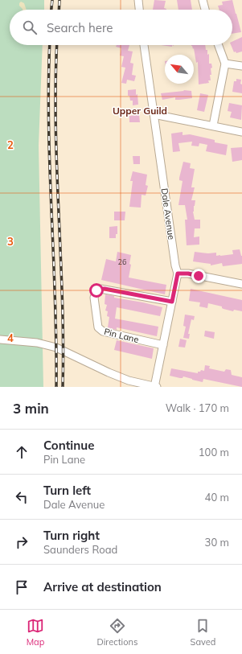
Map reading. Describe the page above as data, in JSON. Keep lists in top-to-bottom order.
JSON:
{
  "streets": {
    "street": ["Dale Avenue", "Pin Lane"]
  },
  "crossings": [
    ["Dale Avenue", "Pin Lane"]
  ],
  "districts": ["Upper Guild"],
  "house_numbers": ["26"],
  "north": "top left",
  "page": {
    "search": "Search here",
    "heading": ["3 min", "Walk · 170 m"],
    "list": [
      ["Continue", "Pin Lane", "100 m"],
      ["Turn left", "Dale Avenue", "40 m"],
      ["Turn right", "Saunders Road", "30 m"],
      "Arrive at destination"
    ],
    "nav": ["Map", "Directions", "Saved"]
  },
  "grid": {
    "rows": ["2", "3", "4"]
  }
}
